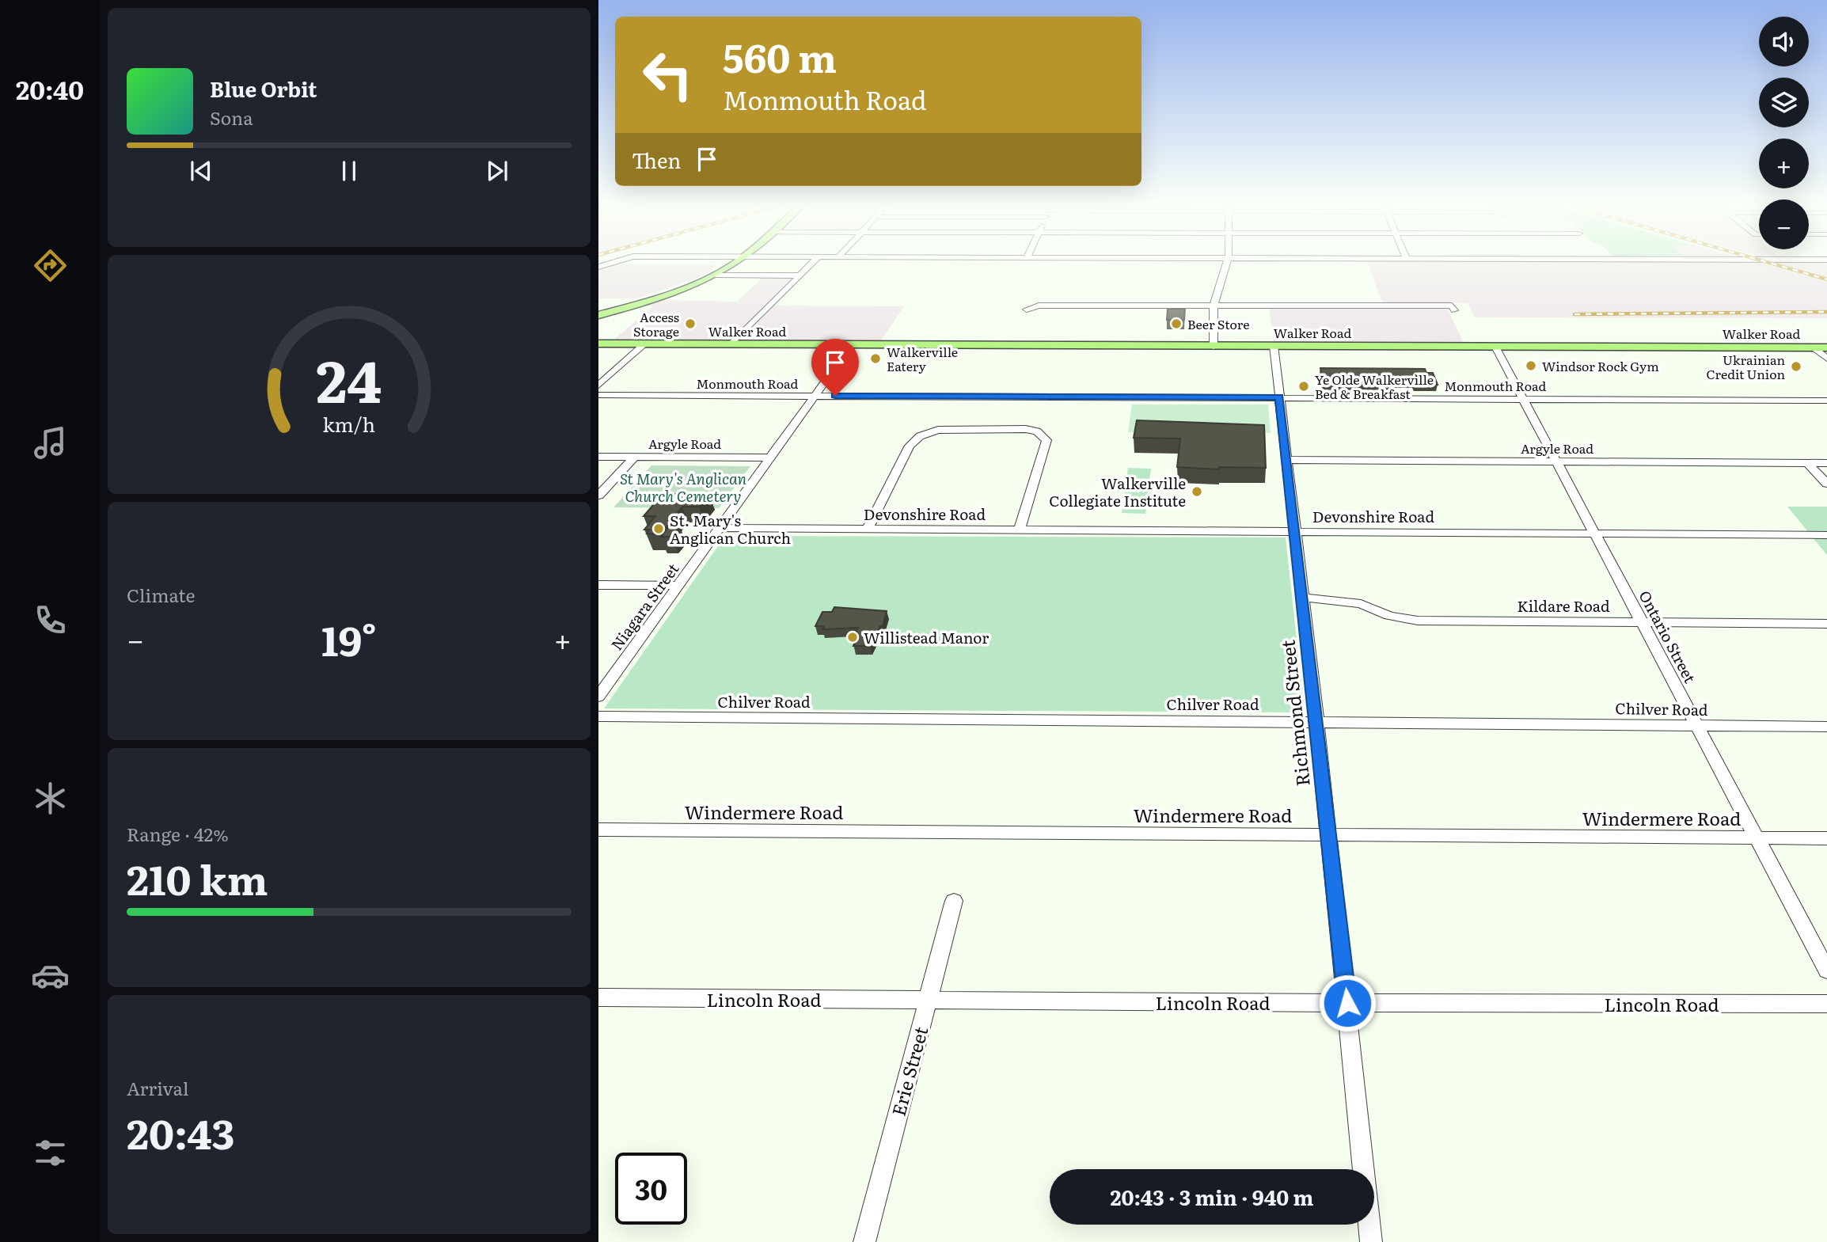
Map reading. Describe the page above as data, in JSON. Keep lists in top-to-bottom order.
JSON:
{
  "streets": {
    "main road": ["Walker Road"],
    "street": [
      "Monmouth Road",
      "Argyle Road",
      "Devonshire Road",
      "Kildare Road",
      "Niagara Street",
      "Ontario Street",
      "Chilver Road",
      "Richmond Street",
      "Windermere Road",
      "Lincoln Road",
      "Erie Street"
    ]
  },
  "crossings": [
    ["Walker Road", "Niagara Street"],
    ["Walker Road", "Ontario Street"],
    ["Walker Road", "Richmond Street"],
    ["Monmouth Road", "Niagara Street"],
    ["Monmouth Road", "Ontario Street"],
    ["Monmouth Road", "Richmond Street"],
    ["Argyle Road", "Niagara Street"],
    ["Argyle Road", "Ontario Street"],
    ["Argyle Road", "Richmond Street"],
    ["Devonshire Road", "Niagara Street"],
    ["Devonshire Road", "Ontario Street"],
    ["Devonshire Road", "Richmond Street"],
    ["Kildare Road", "Ontario Street"],
    ["Kildare Road", "Richmond Street"],
    ["Ontario Street", "Chilver Road"],
    ["Ontario Street", "Windermere Road"],
    ["Chilver Road", "Richmond Street"],
    ["Richmond Street", "Windermere Road"],
    ["Richmond Street", "Lincoln Road"],
    ["Lincoln Road", "Erie Street"]
  ],
  "parks": ["St Mary's Anglican Church Cemetery"],
  "places": [
    "Access Storage",
    "Beer Store",
    "Walkerville Eatery",
    "Windsor Rock Gym",
    "Ukrainian Credit Union",
    "Ye Olde Walkerville Bed & Breakfast",
    "Walkerville Collegiate Institute",
    "St. Mary's Anglican Church",
    "Willistead Manor"
  ],
  "page": {
    "tabs": "20:40",
    "map_buttons": ["+", "−"],
    "turn": ["560 m", "Monmouth Road"],
    "song": ["Blue Orbit", "Sona"],
    "then": "Then",
    "tile": [
      "Climate",
      ["Range · 42%", "210 km"],
      ["Arrival", "20:43"]
    ],
    "heat": ["−", "19°", "+"],
    "limit": "30",
    "trip": "20:43 · 3 min · 940 m",
    "gauge": ["24", "km/h"]
  }
}
